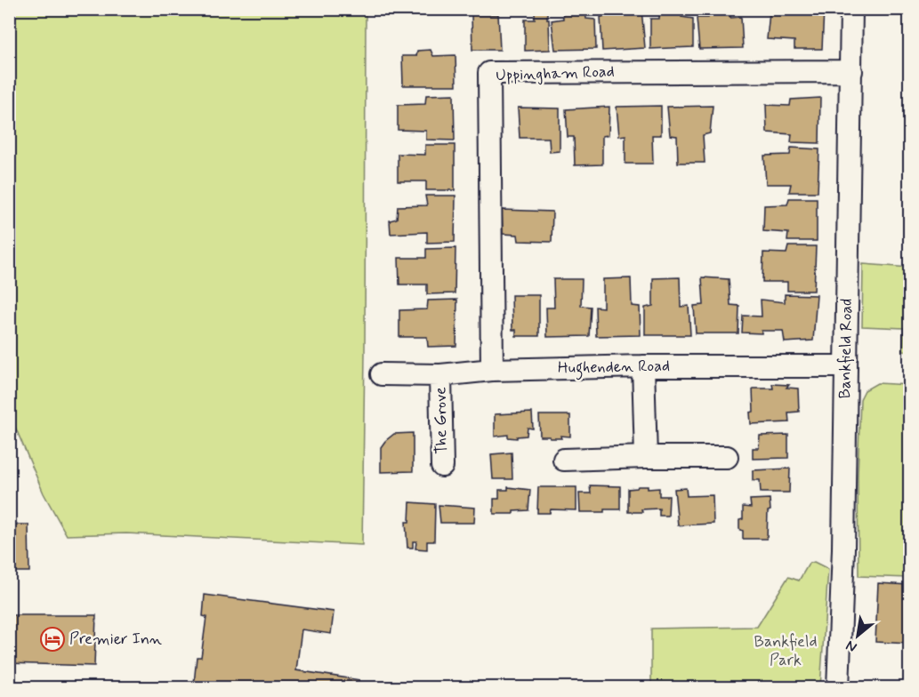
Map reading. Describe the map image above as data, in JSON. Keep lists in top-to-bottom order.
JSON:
{
  "streets": {
    "street": [
      "Uppingham Road",
      "Bankfield Road",
      "Hughenden Road",
      "The Grove"
    ]
  },
  "crossings": [
    ["Uppingham Road", "Bankfield Road"],
    ["Uppingham Road", "Hughenden Road"],
    ["Bankfield Road", "Hughenden Road"],
    ["Hughenden Road", "The Grove"]
  ],
  "parks": ["Bankfield Park"],
  "places": {
    "hotel": ["Premier Inn"]
  },
  "north": "bottom left"
}
